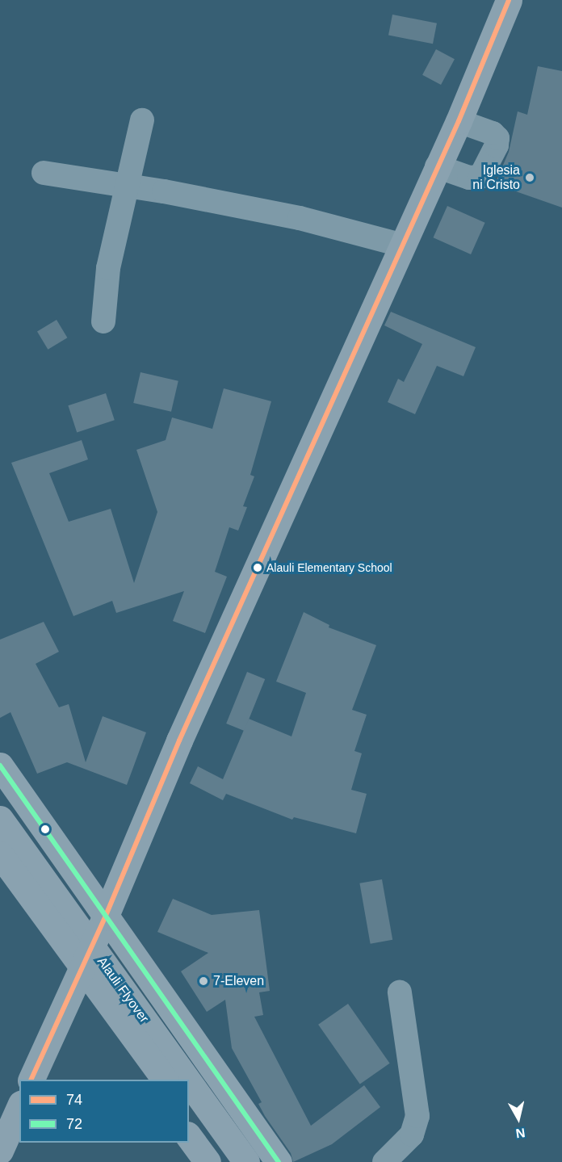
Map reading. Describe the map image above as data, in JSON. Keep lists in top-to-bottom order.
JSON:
{
  "streets": {
    "main road": ["Alauli Flyover"]
  },
  "places": ["Iglesia ni Cristo", "Alauli Elementary School", "7-Eleven"],
  "lines": ["transit line 74", "transit line 72"],
  "legend": ["74", "72"],
  "north": "bottom"
}
